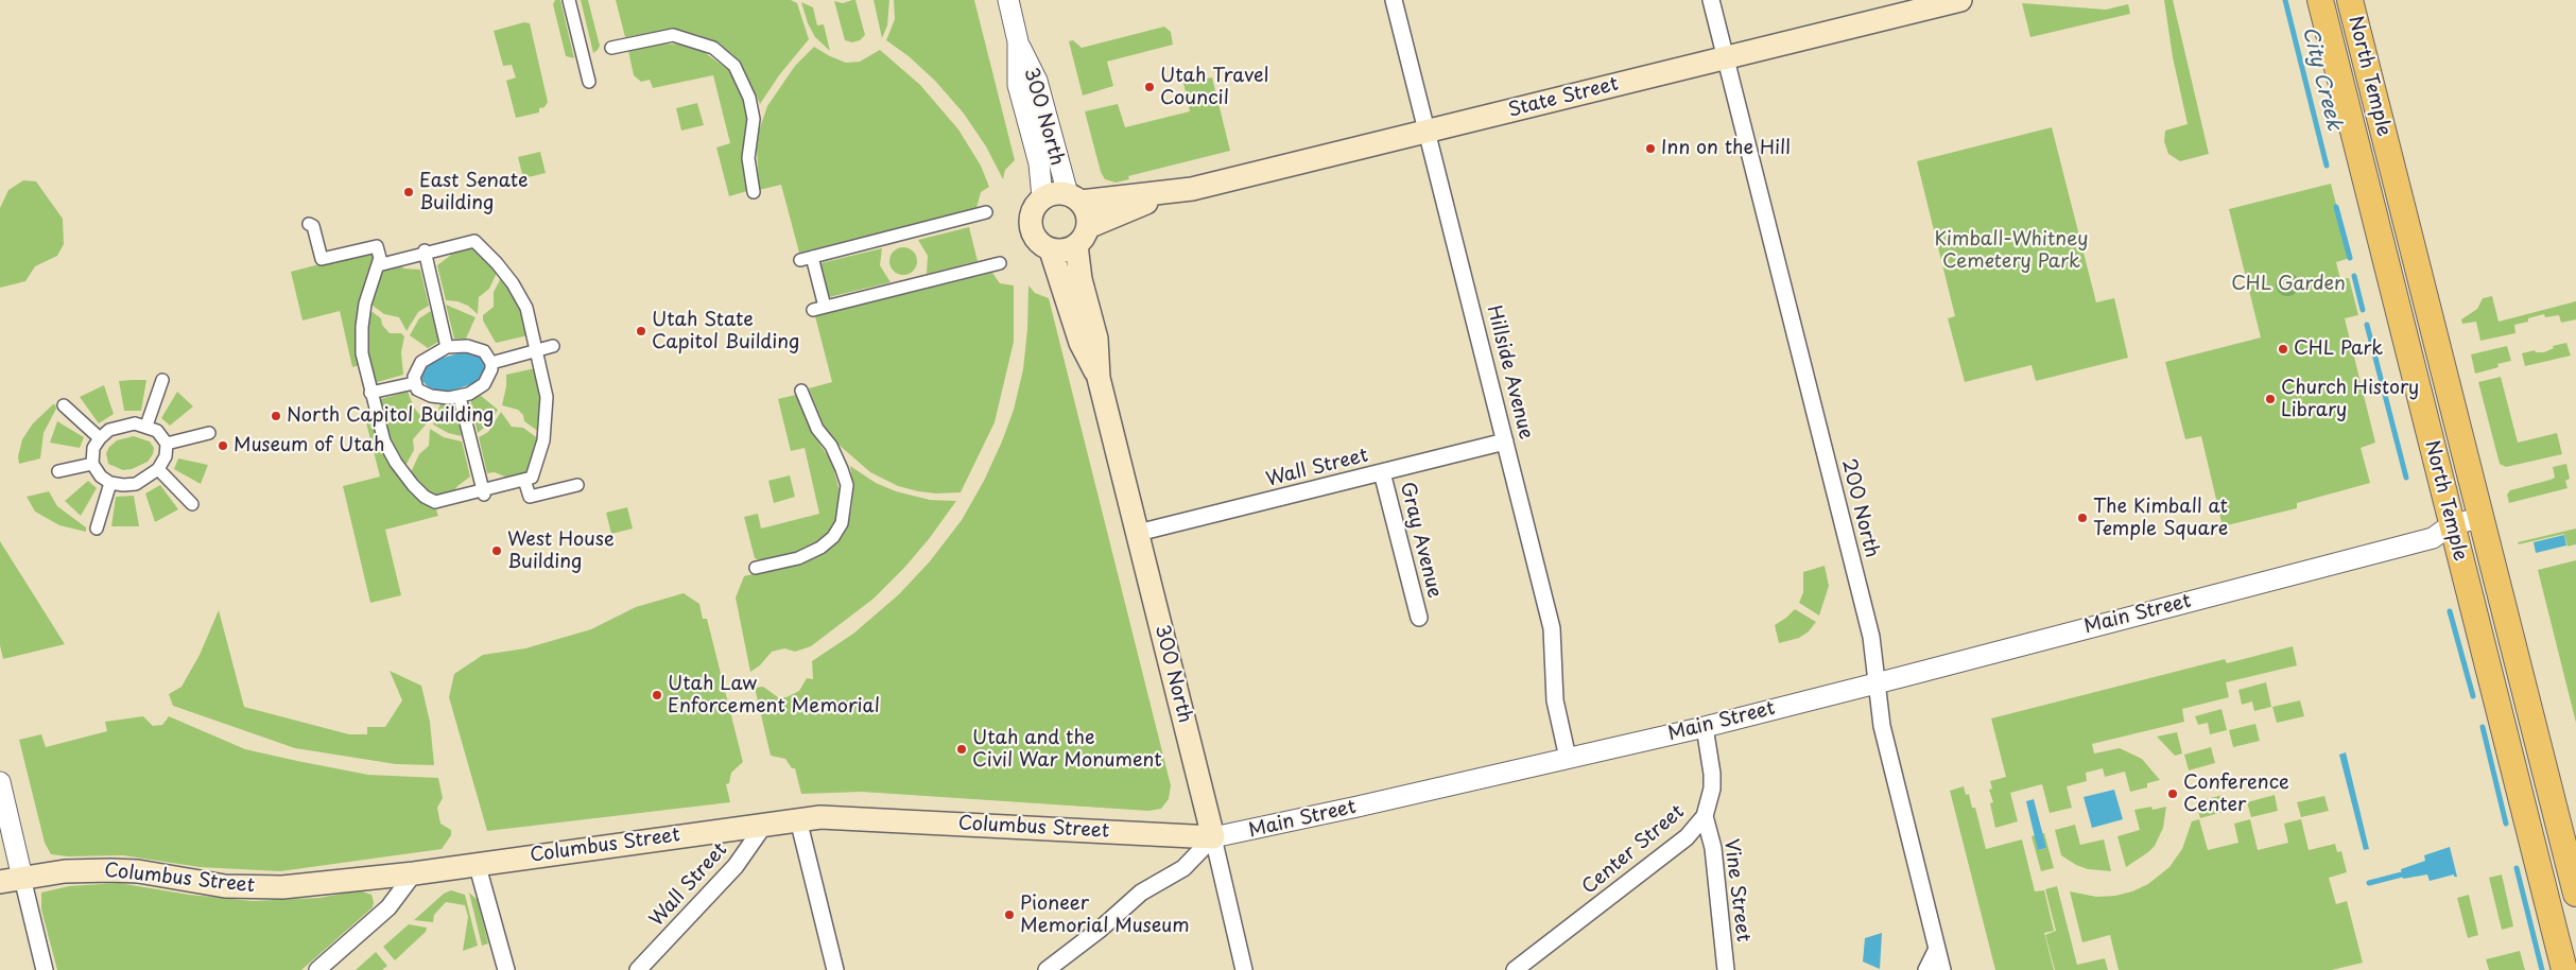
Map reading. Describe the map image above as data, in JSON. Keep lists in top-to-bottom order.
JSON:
{
  "streets": {
    "main road": [
      "North Temple",
      "State Street",
      "300 North",
      "Columbus Street"
    ],
    "street": [
      "Hillside Avenue",
      "Wall Street",
      "200 North",
      "Gray Avenue",
      "Main Street",
      "Center Street",
      "Vine Street"
    ]
  },
  "crossings": [
    ["North Temple", "Main Street"],
    ["State Street", "300 North"],
    ["State Street", "Hillside Avenue"],
    ["State Street", "200 North"],
    ["300 North", "Wall Street"],
    ["300 North", "Main Street"],
    ["300 North", "Columbus Street"],
    ["Hillside Avenue", "Wall Street"],
    ["Hillside Avenue", "Main Street"],
    ["Wall Street", "Gray Avenue"],
    ["Wall Street", "Columbus Street"],
    ["200 North", "Main Street"],
    ["Main Street", "Columbus Street"],
    ["Main Street", "Center Street"],
    ["Center Street", "Vine Street"]
  ],
  "water": ["City Creek"],
  "parks": ["Kimball-Whitney Cemetery Park", "CHL Garden"],
  "places": [
    "Utah Travel Council",
    "Inn on the Hill",
    "East Senate Building",
    "Utah State Capitol Building",
    "CHL Park",
    "Church History Library",
    "North Capitol Building",
    "Museum of Utah",
    "The Kimball at Temple Square",
    "West House Building",
    "Utah Law Enforcement Memorial",
    "Utah and the Civil War Monument",
    "Conference Center",
    "Pioneer Memorial Museum"
  ]
}
